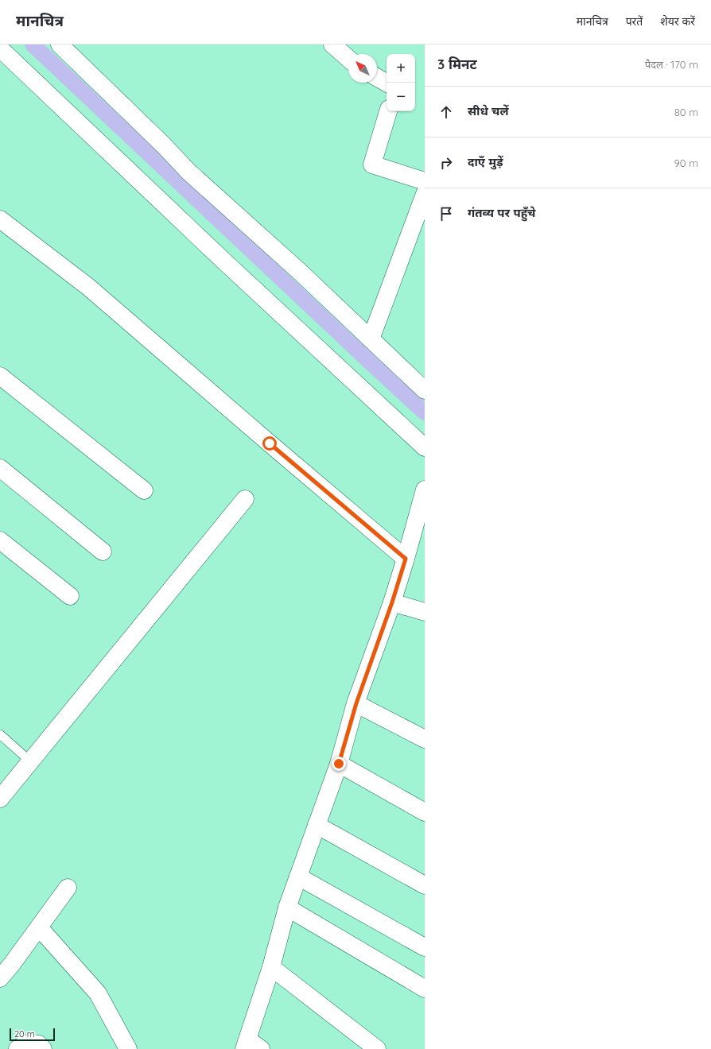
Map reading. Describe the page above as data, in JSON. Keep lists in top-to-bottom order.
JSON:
{
  "scale_bar": "20 m",
  "north": "top left",
  "page": {
    "header": "मानचित्र",
    "nav": ["मानचित्र", "परतें", "शेयर करें"],
    "heading": ["3 मिनट", "पैदल · 170 m"],
    "map_buttons": ["+", "−"],
    "list": [
      ["सीधे चलें", "80 m"],
      ["दाएँ मुड़ें", "90 m"],
      "गंतव्य पर पहुँचे"
    ],
    "scale": "20 m"
  }
}
